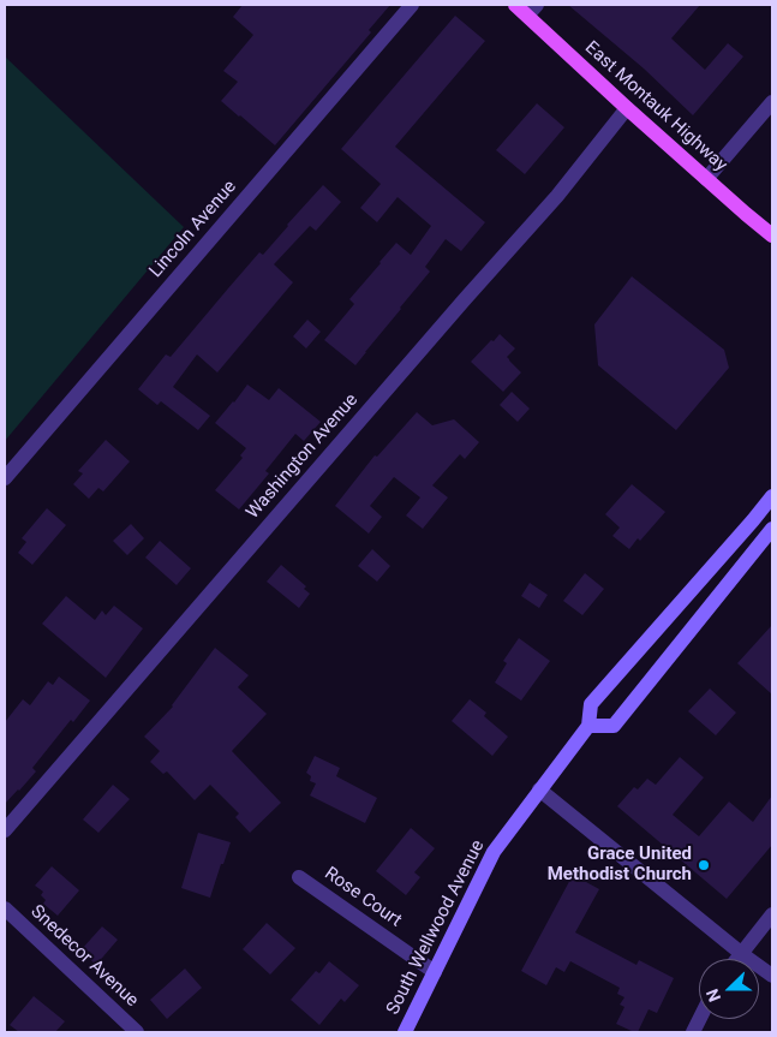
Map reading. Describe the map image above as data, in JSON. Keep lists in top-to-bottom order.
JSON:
{
  "streets": {
    "main road": ["East Montauk Highway", "South Wellwood Avenue"],
    "street": [
      "Lincoln Avenue",
      "Washington Avenue",
      "Rose Court",
      "Snedecor Avenue"
    ]
  },
  "crossings": [
    ["East Montauk Highway", "Washington Avenue"],
    ["Rose Court", "South Wellwood Avenue"]
  ],
  "places": ["Grace United Methodist Church"],
  "north": "left"
}
